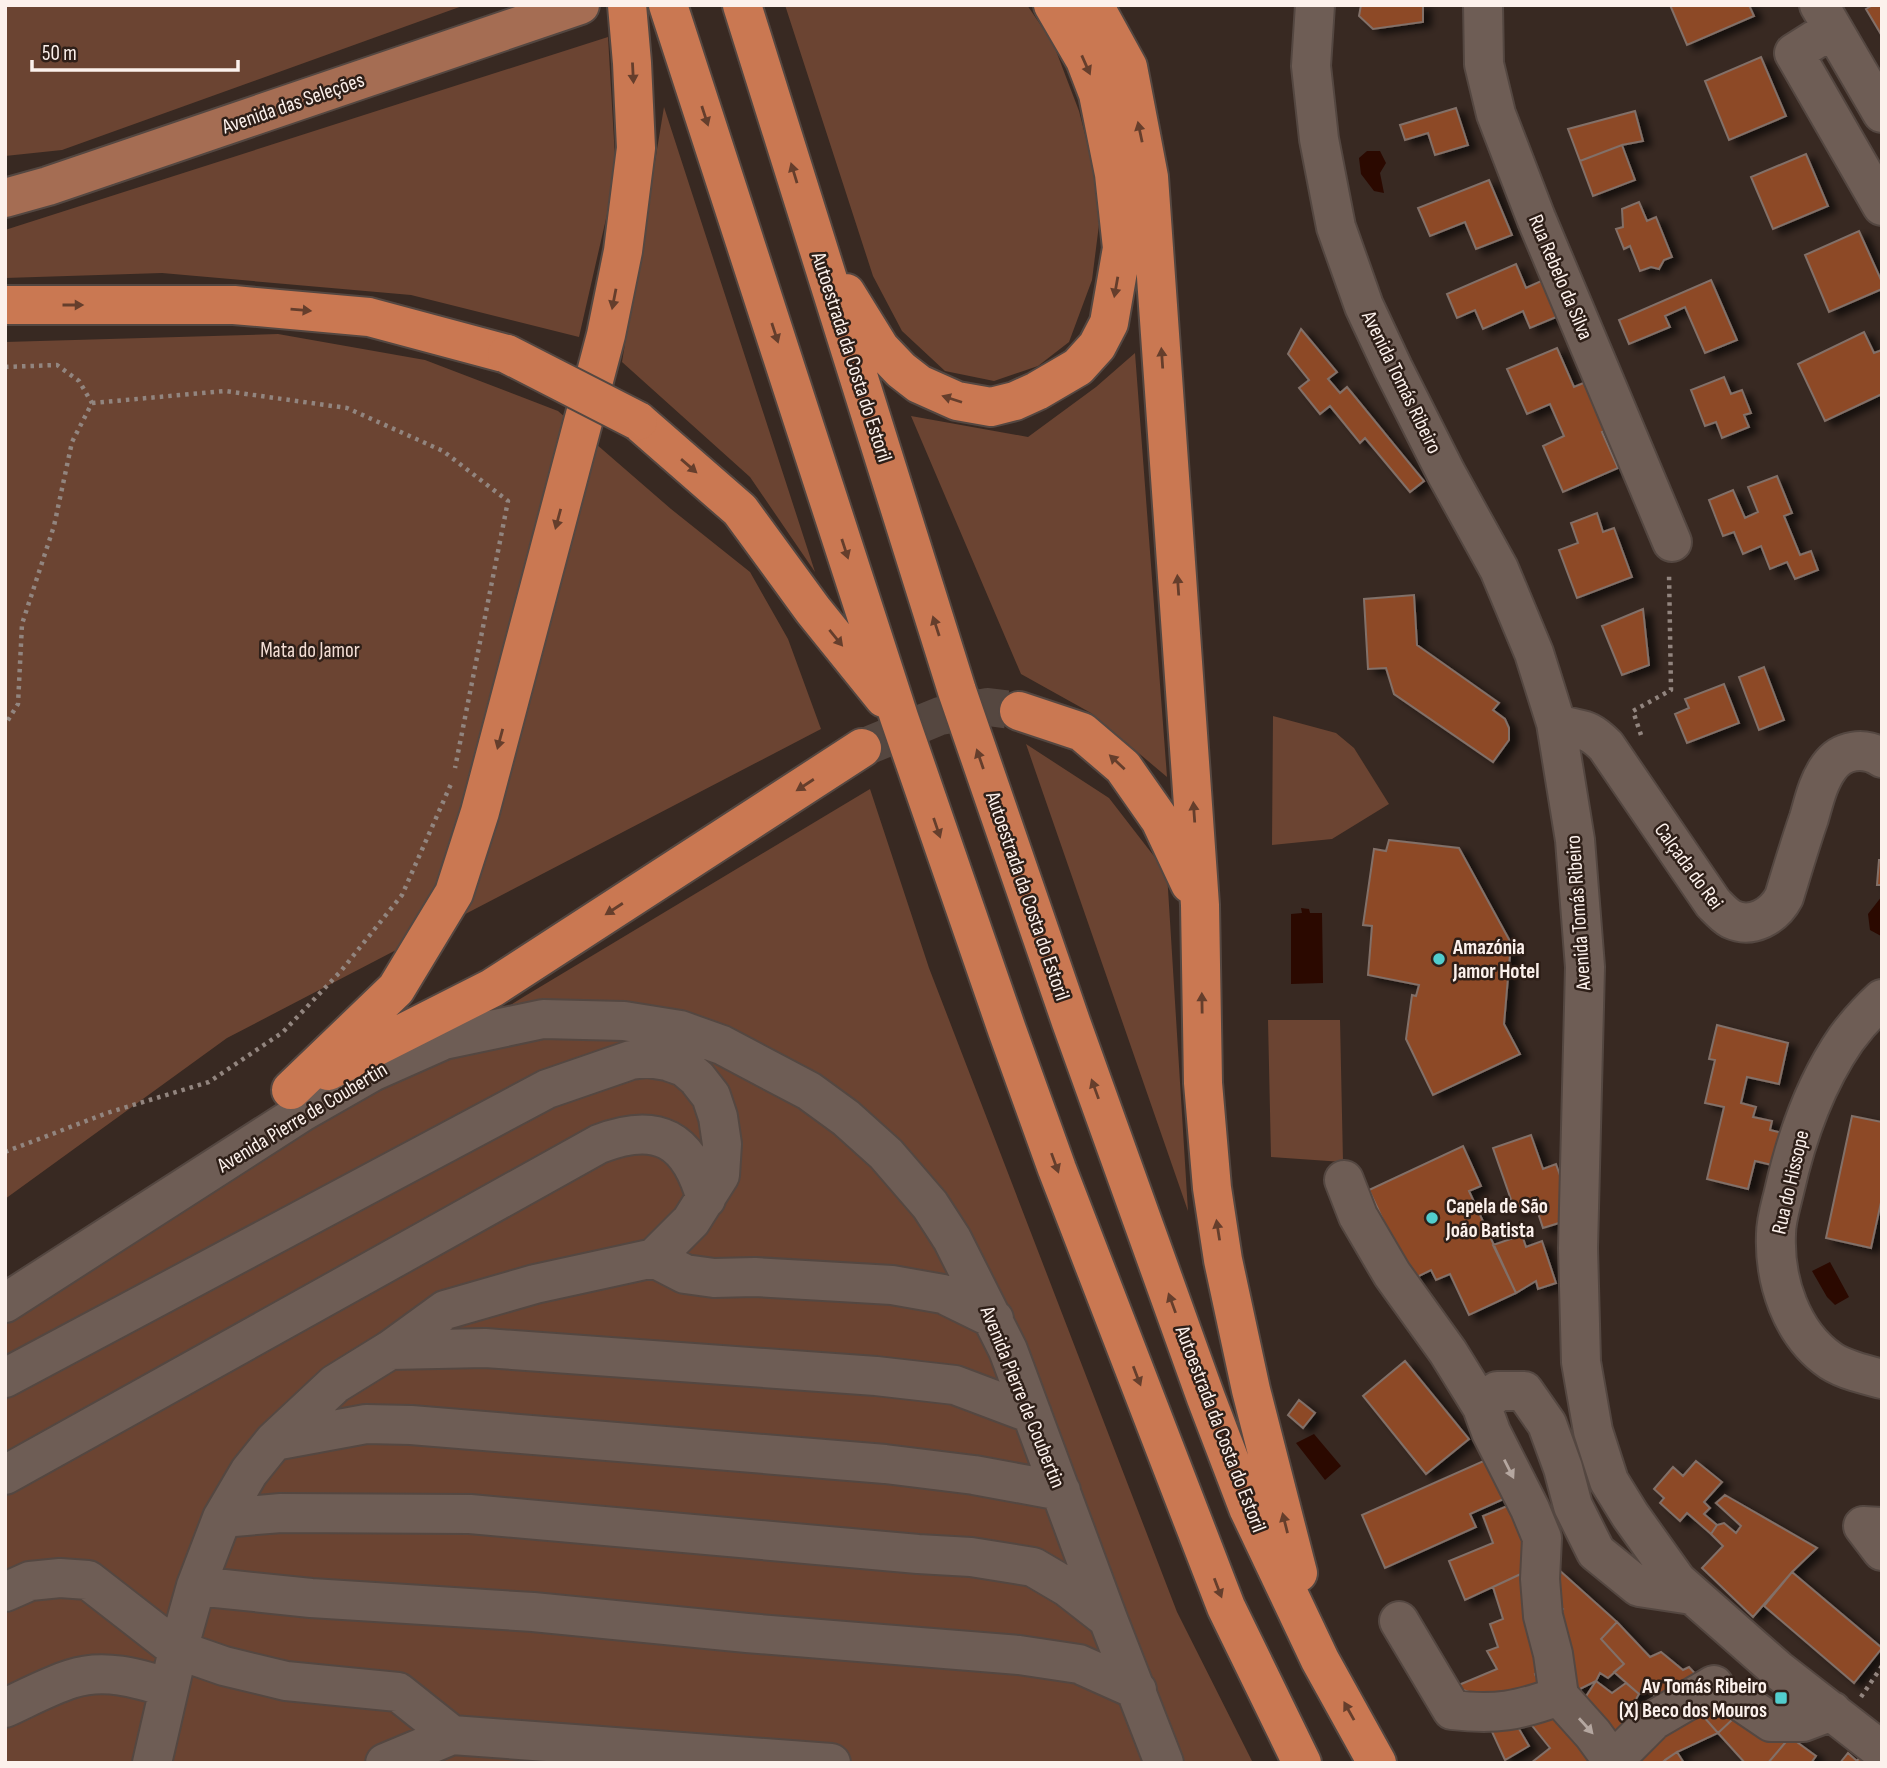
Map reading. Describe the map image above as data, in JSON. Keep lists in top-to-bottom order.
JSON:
{
  "streets": {
    "highway": ["Autoestrada da Costa do Estoril"],
    "main road": ["Avenida das Seleções"],
    "street": [
      "Rua Rebelo da Silva",
      "Avenida Tomás Ribeiro",
      "Calçada do Rei",
      "Avenida Pierre de Coubertin",
      "Rua do Hissope"
    ]
  },
  "crossings": [
    ["Avenida Tomás Ribeiro", "Calçada do Rei"]
  ],
  "parks": ["Mata do Jamor"],
  "places": {
    "other": ["Amazónia Jamor Hotel", "Capela de São João Batista"],
    "transit": ["Av Tomás Ribeiro (X) Beco dos Mouros"]
  },
  "scale_bar": "50 m"
}
